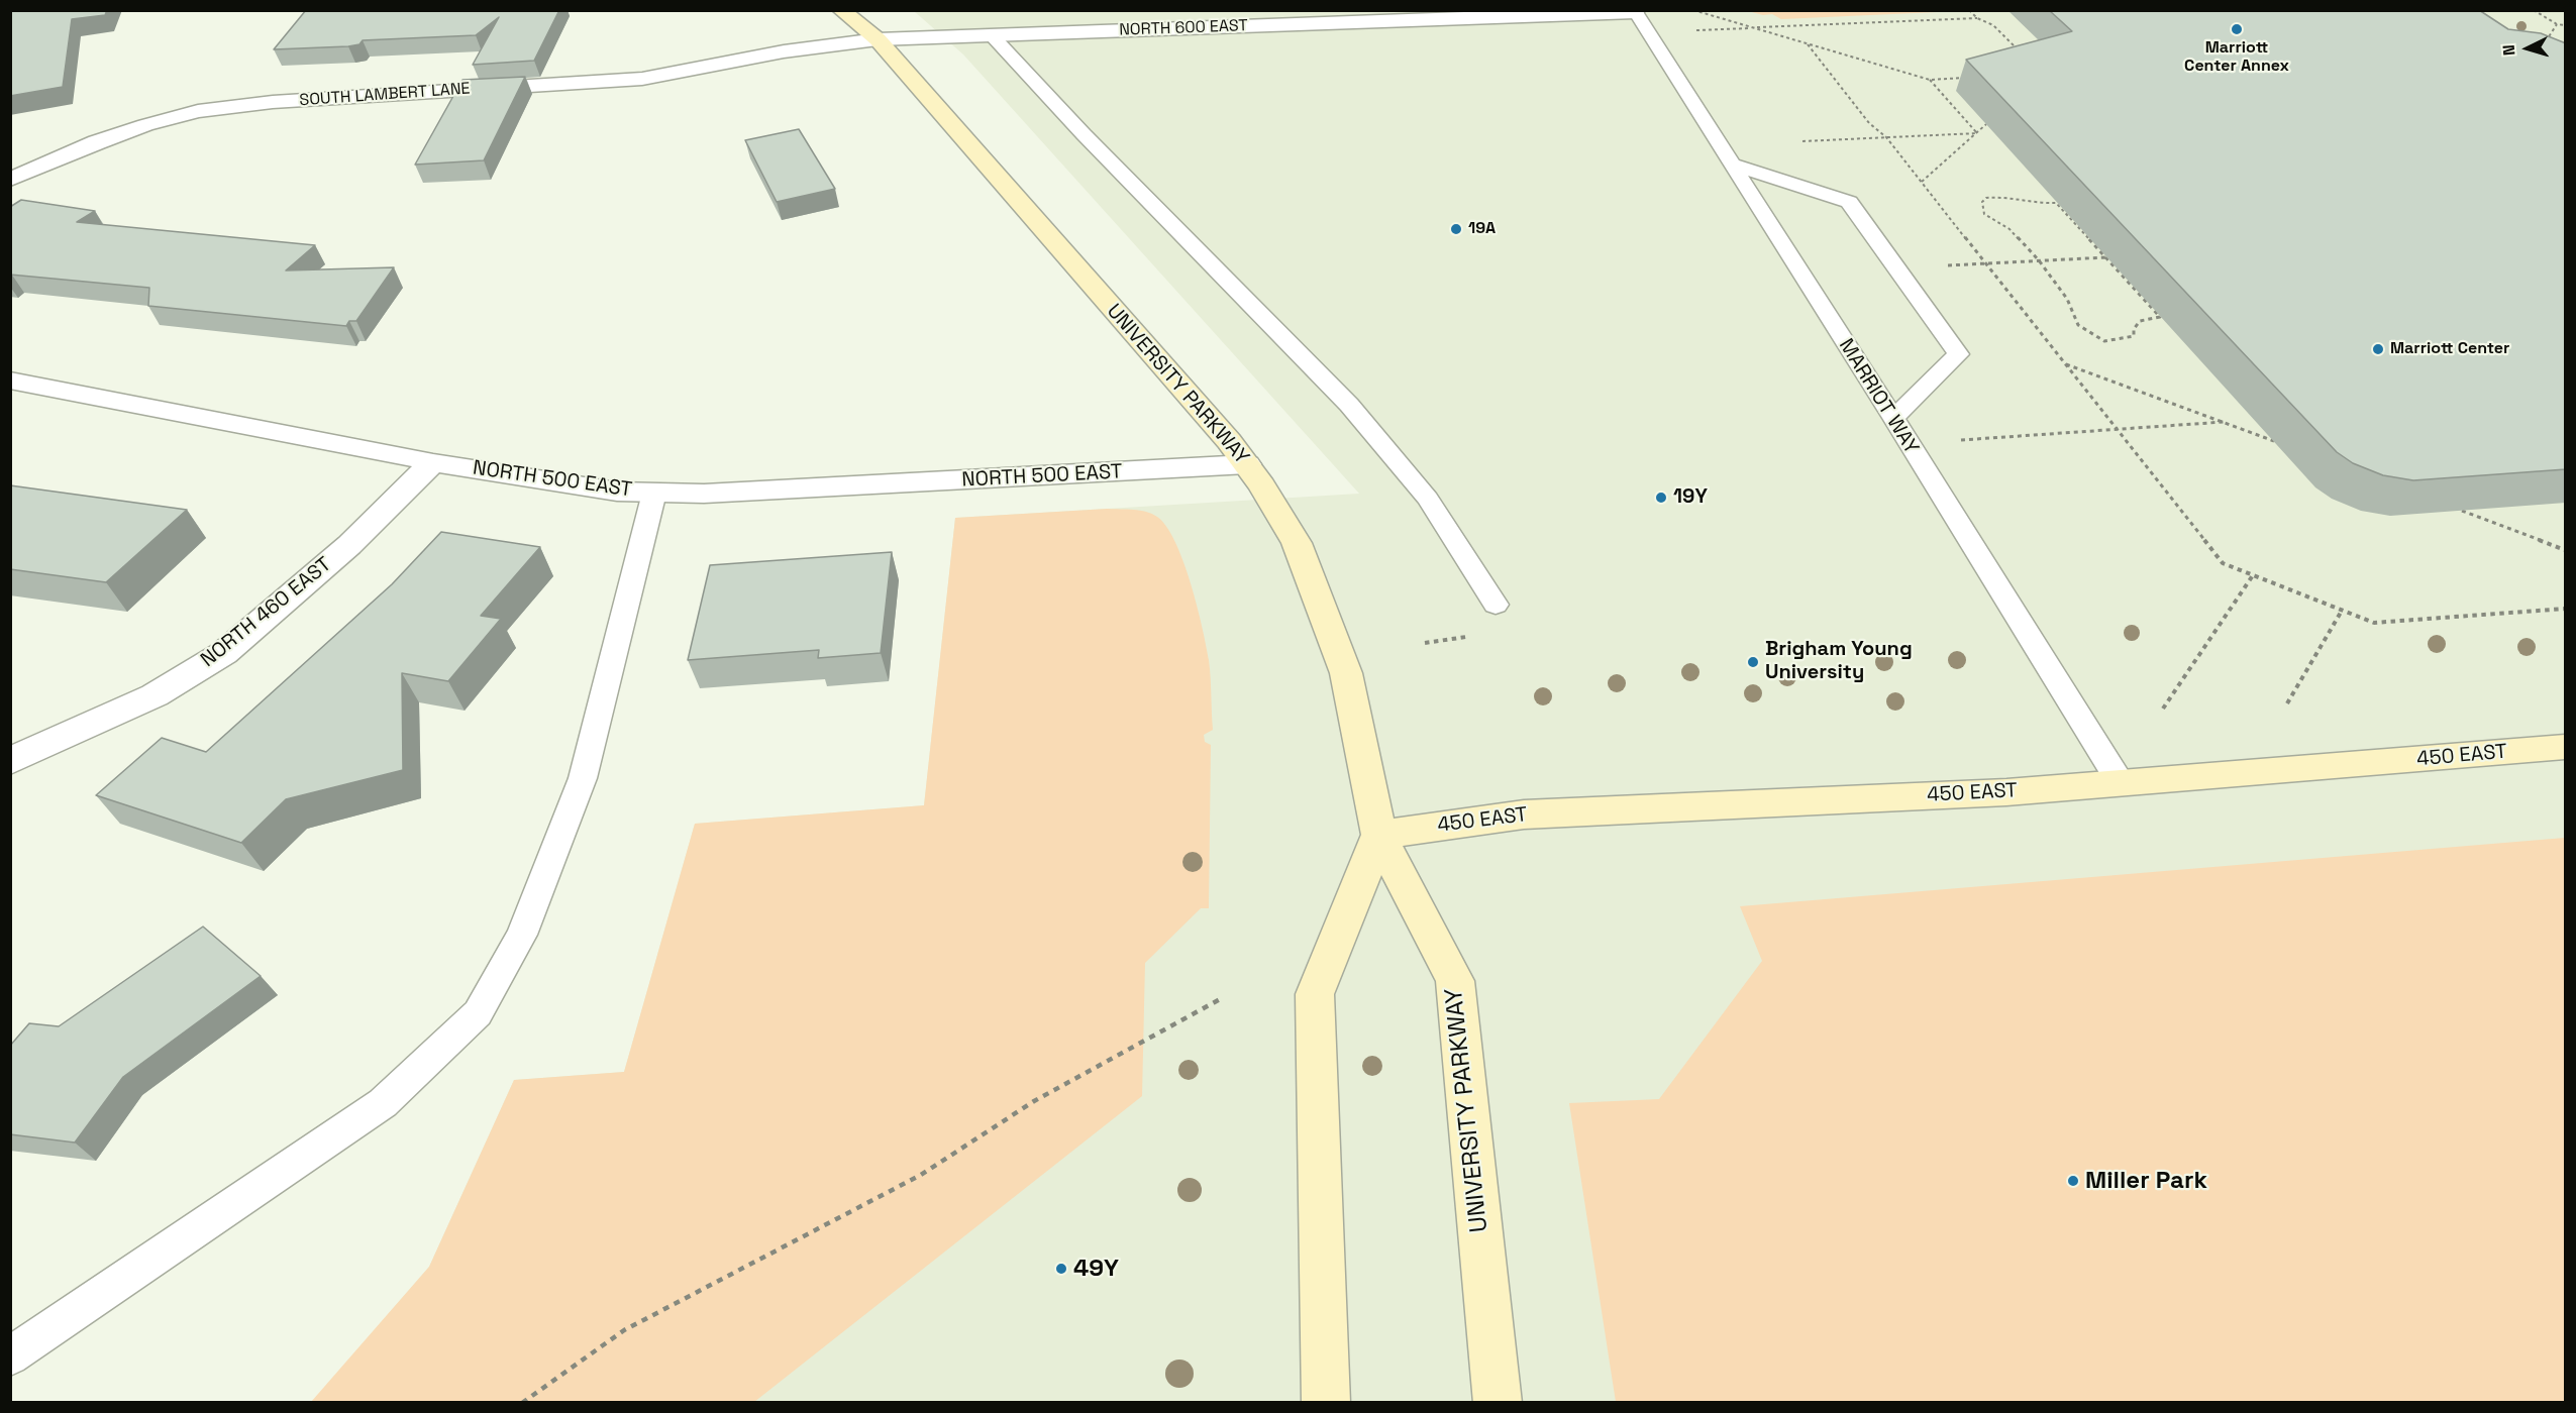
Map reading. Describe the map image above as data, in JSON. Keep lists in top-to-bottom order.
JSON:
{
  "streets": {
    "main road": ["UNIVERSITY PARKWAY", "450 EAST"],
    "street": [
      "NORTH 600 EAST",
      "SOUTH LAMBERT LANE",
      "NORTH 500 EAST",
      "NORTH 460 EAST"
    ],
    "lane": ["MARRIOT WAY"]
  },
  "crossings": [
    ["NORTH 600 EAST", "SOUTH LAMBERT LANE"],
    ["NORTH 600 EAST", "UNIVERSITY PARKWAY"],
    ["NORTH 600 EAST", "MARRIOT WAY"],
    ["SOUTH LAMBERT LANE", "UNIVERSITY PARKWAY"],
    ["UNIVERSITY PARKWAY", "NORTH 500 EAST"],
    ["UNIVERSITY PARKWAY", "450 EAST"],
    ["MARRIOT WAY", "450 EAST"],
    ["NORTH 500 EAST", "NORTH 460 EAST"]
  ],
  "places": [
    "Marriott Center Annex",
    "19A",
    "Marriott Center",
    "19Y",
    "Brigham Young University",
    "Miller Park",
    "49Y"
  ],
  "north": "left"
}
